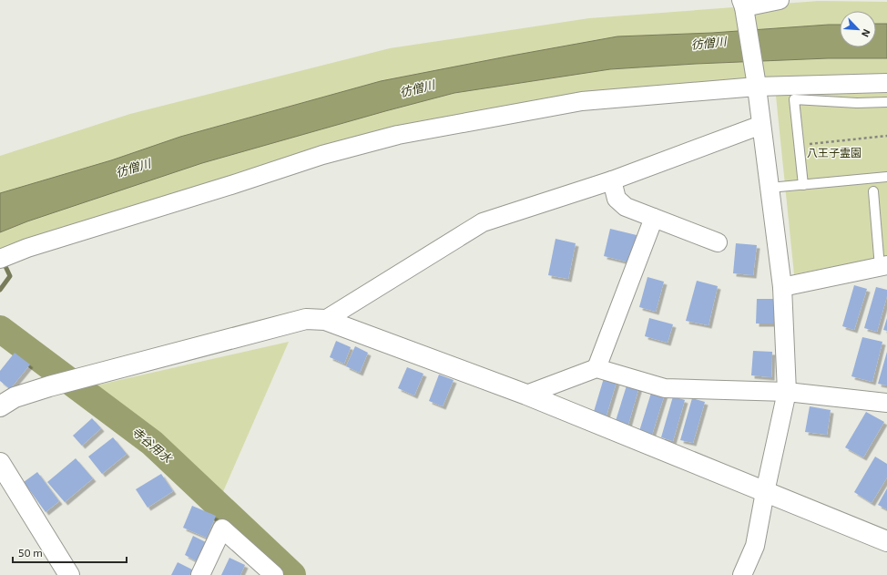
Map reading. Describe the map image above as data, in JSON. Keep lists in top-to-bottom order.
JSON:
{
  "water": ["彷僧川", "寺谷用水"],
  "parks": ["八王子霊園"],
  "scale_bar": "50 m",
  "north": "bottom right"
}
